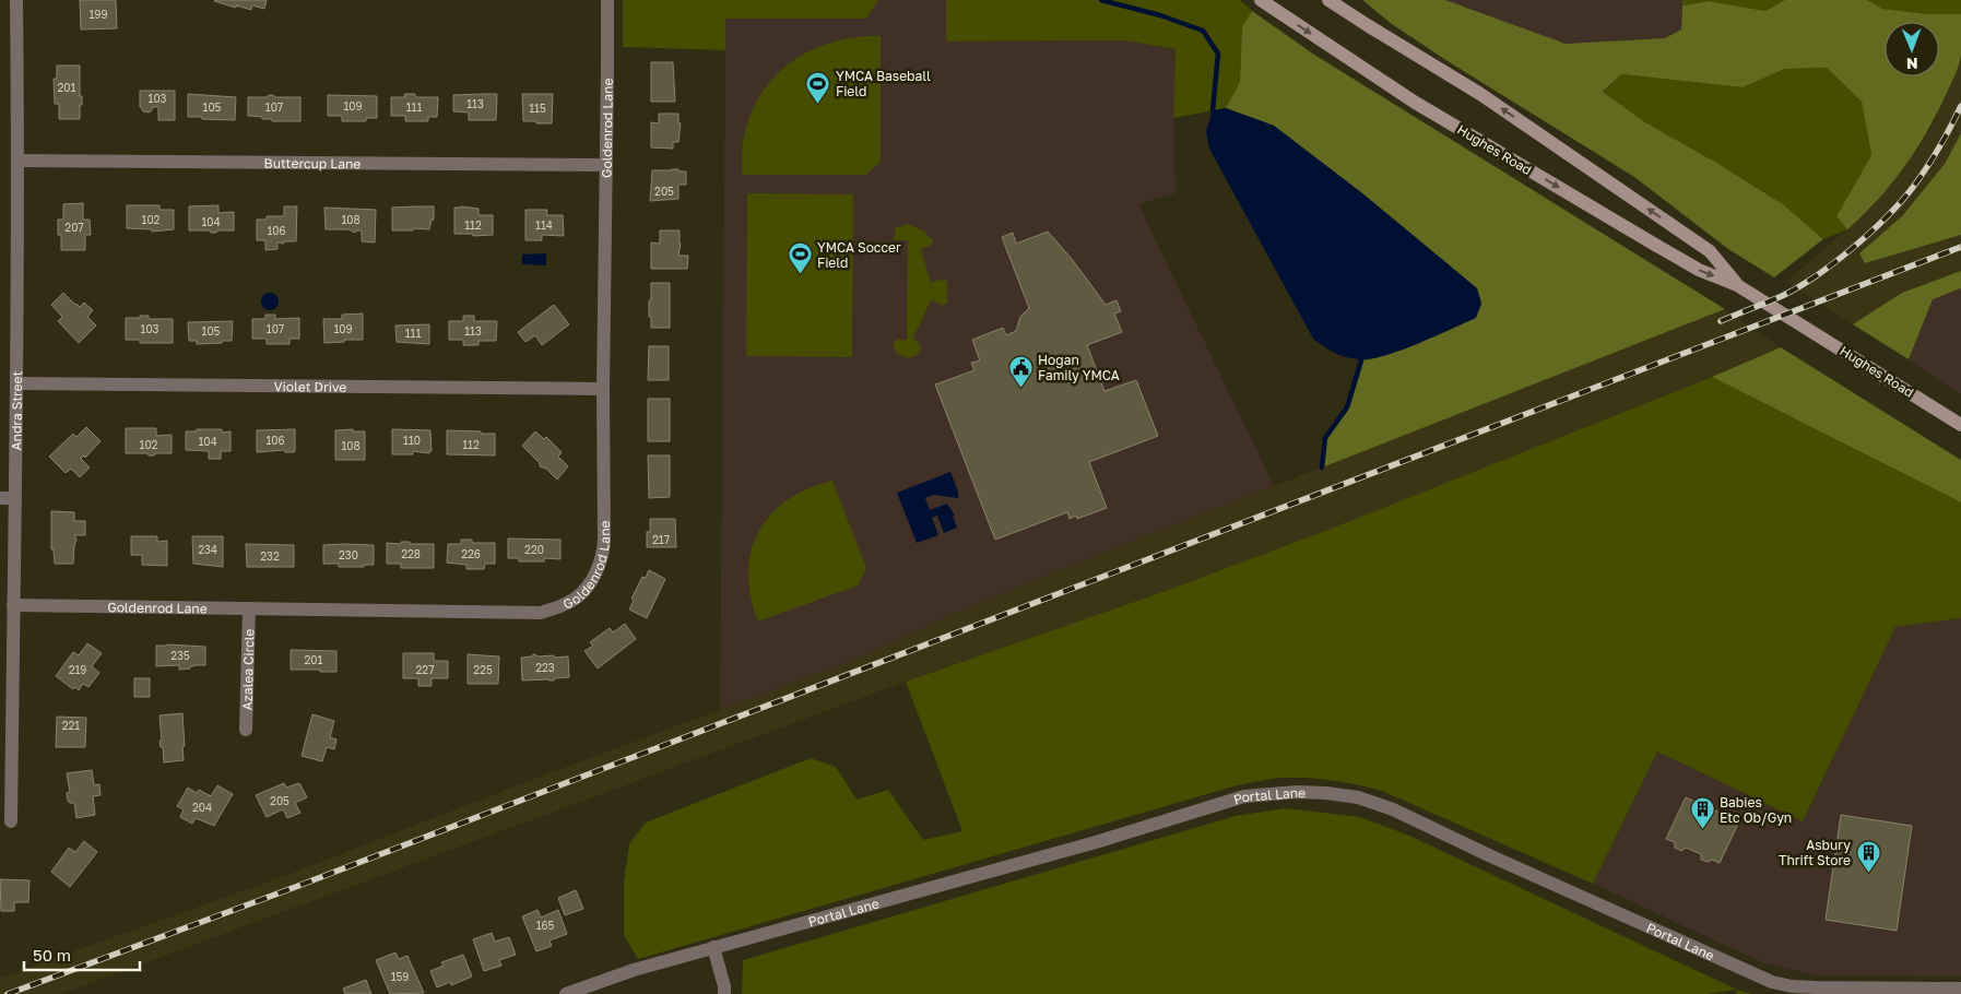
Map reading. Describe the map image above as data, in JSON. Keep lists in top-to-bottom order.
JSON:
{
  "streets": {
    "main road": ["Hughes Road"],
    "street": [
      "Goldenrod Lane",
      "Buttercup Lane",
      "Violet Drive",
      "Andra Street",
      "Azalea Circle",
      "Portal Lane"
    ]
  },
  "crossings": [
    ["Goldenrod Lane", "Buttercup Lane"],
    ["Goldenrod Lane", "Violet Drive"],
    ["Goldenrod Lane", "Andra Street"],
    ["Goldenrod Lane", "Azalea Circle"],
    ["Buttercup Lane", "Andra Street"],
    ["Violet Drive", "Andra Street"]
  ],
  "places": {
    "sports": ["YMCA Baseball Field", "YMCA Soccer Field"],
    "public building": ["Hogan Family YMCA"],
    "building": ["Babies Etc Ob/Gyn", "Asbury Thrift Store"]
  },
  "house_numbers": [
    "199",
    "201",
    "103",
    "113",
    "109",
    "105",
    "107",
    "111",
    "115",
    "205",
    "102",
    "108",
    "104",
    "112",
    "114",
    "207",
    "106",
    "103",
    "107",
    "109",
    "105",
    "113",
    "111",
    "106",
    "110",
    "104",
    "102",
    "112",
    "108",
    "217",
    "234",
    "220",
    "228",
    "226",
    "230",
    "232",
    "235",
    "201",
    "223",
    "219",
    "227",
    "225",
    "221",
    "205",
    "204",
    "165",
    "159"
  ],
  "scale_bar": "50 m",
  "north": "bottom"
}
